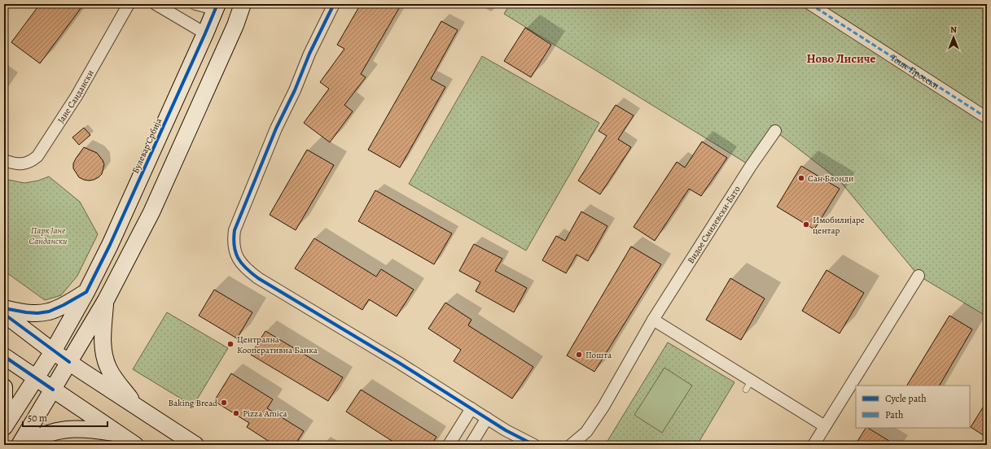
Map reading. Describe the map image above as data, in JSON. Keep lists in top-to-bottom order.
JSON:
{
  "streets": {
    "street": [
      "Тоше Проески",
      "Јане Сандански",
      "Булевар Србија",
      "Видое Смилевски-Бато"
    ]
  },
  "districts": ["Ново Лисиче"],
  "parks": ["Парк Јане Сандански"],
  "places": [
    "Сан Блонди",
    "Имобилијаре центар",
    "Централна Кооперативна Банка",
    "Пошта",
    "Baking Bread",
    "Pizza Amica"
  ],
  "legend": ["Cycle path", "Path"],
  "scale_bar": "50 m",
  "north": "top"
}
